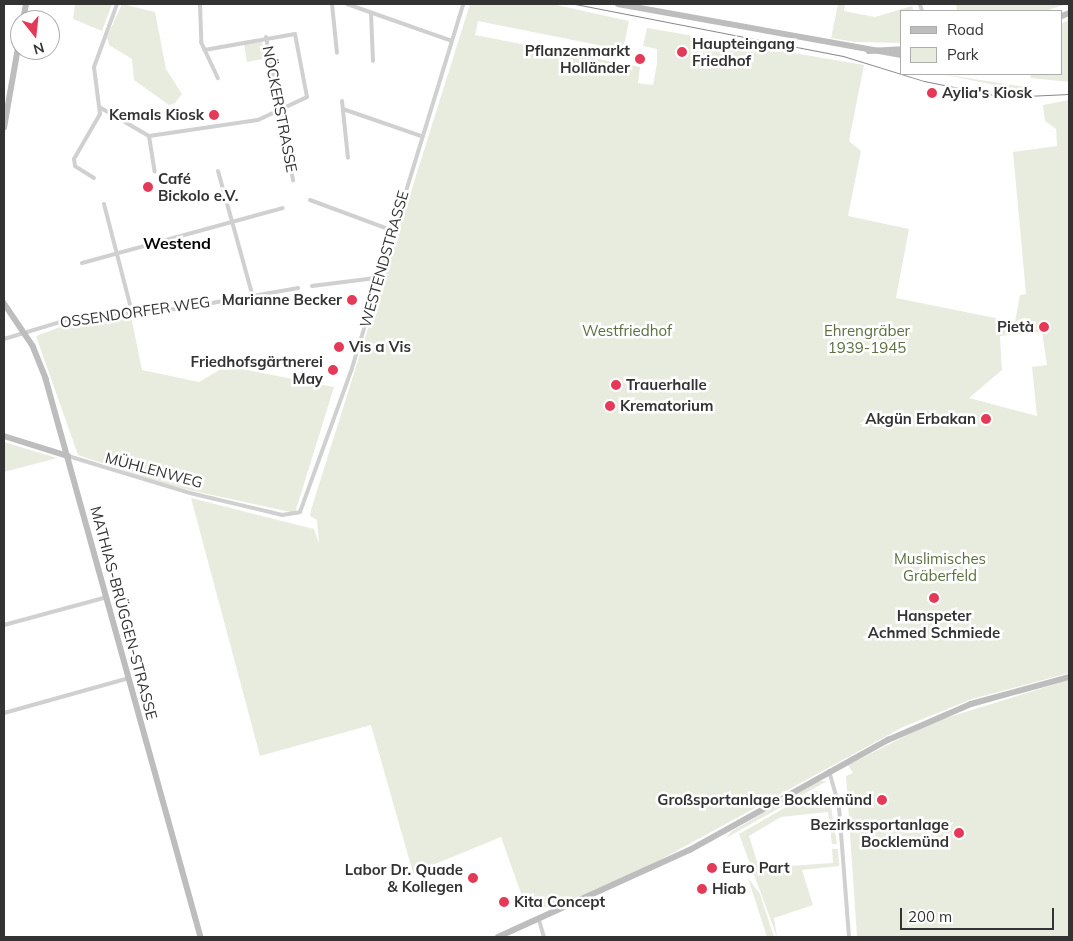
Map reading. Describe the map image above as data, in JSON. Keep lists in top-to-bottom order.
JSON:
{
  "streets": {
    "main road": ["MÜHLENWEG", "MATHIAS-BRÜGGEN-STRASSE"],
    "street": ["NÖCKERSTRASSE", "WESTENDSTRASSE", "OSSENDORFER WEG"]
  },
  "crossings": [
    ["WESTENDSTRASSE", "MÜHLENWEG"],
    ["OSSENDORFER WEG", "MATHIAS-BRÜGGEN-STRASSE"],
    ["MÜHLENWEG", "MATHIAS-BRÜGGEN-STRASSE"]
  ],
  "districts": ["Westend"],
  "parks": ["Ehrengräber 1939-1945", "Westfriedhof", "Muslimisches Gräberfeld"],
  "places": [
    "Haupteingang Friedhof",
    "Pflanzenmarkt Holländer",
    "Aylia's Kiosk",
    "Kemals Kiosk",
    "Café Bickolo e.V.",
    "Marianne Becker",
    "Pietà",
    "Vis a Vis",
    "Friedhofsgärtnerei May",
    "Trauerhalle",
    "Krematorium",
    "Akgün Erbakan",
    "Hanspeter Achmed Schmiede",
    "Großsportanlage Bocklemünd",
    "Bezirkssportanlage Bocklemünd",
    "Euro Part",
    "Labor Dr. Quade & Kollegen",
    "Hiab",
    "Kita Concept"
  ],
  "legend": ["Road", "Park"],
  "scale_bar": "200 m",
  "north": "bottom"
}
